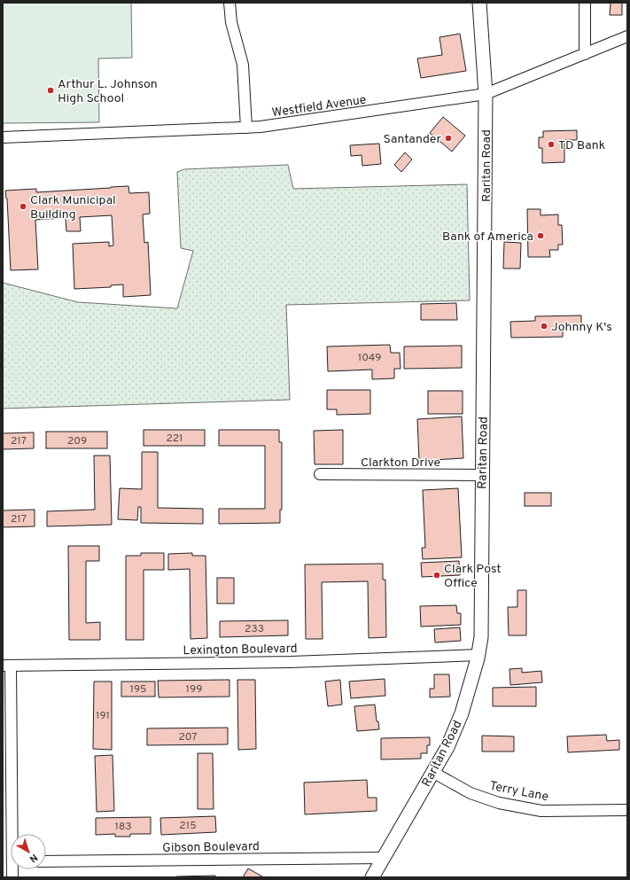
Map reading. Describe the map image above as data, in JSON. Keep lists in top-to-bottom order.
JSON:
{
  "streets": {
    "main road": ["Raritan Road"],
    "street": [
      "Westfield Avenue",
      "Clarkton Drive",
      "Lexington Boulevard",
      "Terry Lane",
      "Gibson Boulevard"
    ]
  },
  "crossings": [
    ["Westfield Avenue", "Raritan Road"],
    ["Raritan Road", "Clarkton Drive"],
    ["Raritan Road", "Lexington Boulevard"],
    ["Raritan Road", "Terry Lane"],
    ["Raritan Road", "Gibson Boulevard"]
  ],
  "places": [
    "Arthur L. Johnson High School",
    "Santander",
    "TD Bank",
    "Clark Municipal Building",
    "Bank of America",
    "Johnny K's",
    "Clark Post Office"
  ],
  "house_numbers": [
    "1049",
    "221",
    "217",
    "209",
    "217",
    "233",
    "195",
    "199",
    "191",
    "207",
    "215",
    "183"
  ],
  "north": "bottom right"
}
